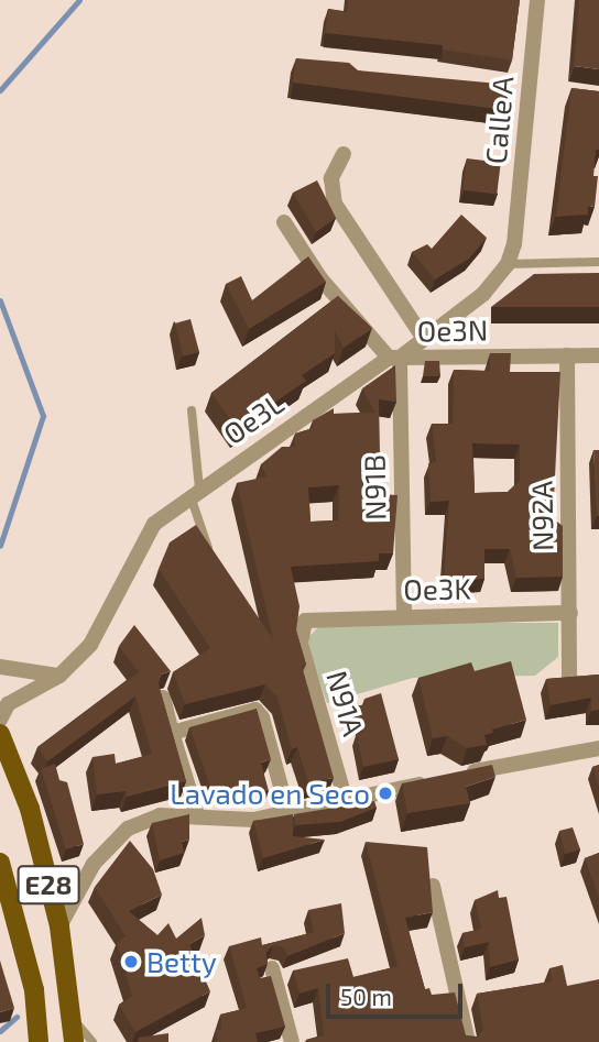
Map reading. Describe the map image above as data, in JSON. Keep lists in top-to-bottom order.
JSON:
{
  "streets": {
    "main road": ["E28"],
    "street": [
      "Calle A",
      "Oe3N",
      "Oe3L",
      "N91B",
      "N92A",
      "Oe3K",
      "N91A"
    ]
  },
  "crossings": [
    ["Calle A", "Oe3L"],
    ["Oe3N", "Oe3L"],
    ["Oe3N", "N91B"],
    ["Oe3N", "N92A"],
    ["Oe3L", "N91B"],
    ["N91B", "Oe3K"],
    ["N92A", "Oe3K"],
    ["Oe3K", "N91A"]
  ],
  "places": ["Lavado en Seco", "Betty"],
  "scale_bar": "50 m"
}
